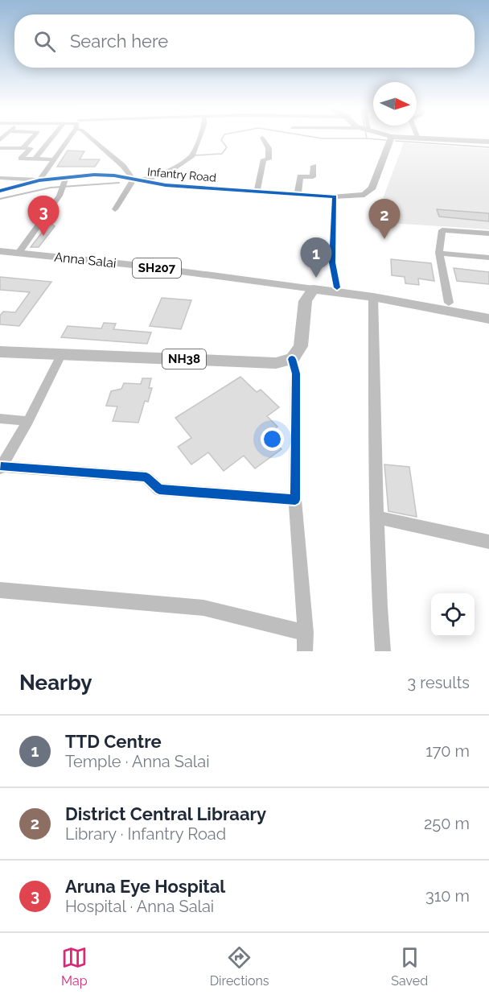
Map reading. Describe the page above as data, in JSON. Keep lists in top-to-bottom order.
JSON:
{
  "streets": {
    "highway": ["Anna Salai", "NH38"],
    "main road": ["Infantry Road", "SH207"]
  },
  "north": "right",
  "page": {
    "search": "Search here",
    "pins": ["3", "2", "1"],
    "heading": ["Nearby", "3 results"],
    "list": [
      {
        "mark": "1",
        "name": "TTD Centre",
        "note": "Temple · Anna Salai",
        "value": "170 m"
      },
      {
        "mark": "2",
        "name": "District Central Libraary",
        "note": "Library · Infantry Road",
        "value": "250 m"
      },
      {
        "mark": "3",
        "name": "Aruna Eye Hospital",
        "note": "Hospital · Anna Salai",
        "value": "310 m"
      }
    ],
    "nav": ["Map", "Directions", "Saved"]
  }
}
